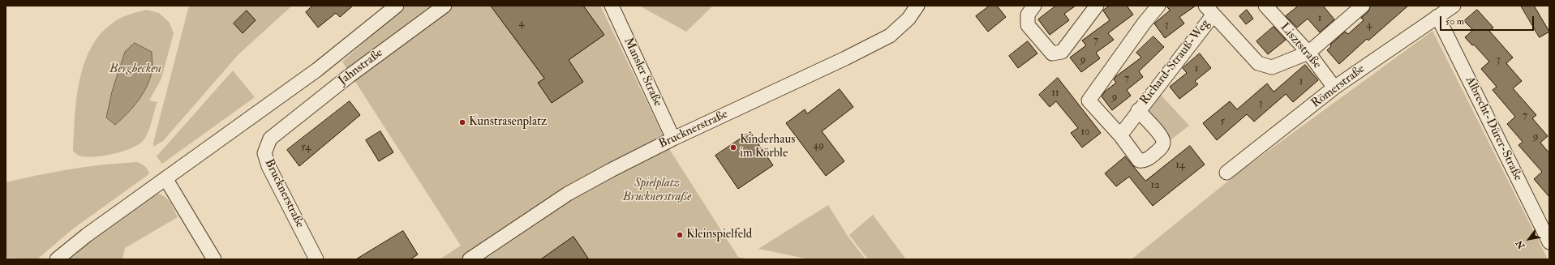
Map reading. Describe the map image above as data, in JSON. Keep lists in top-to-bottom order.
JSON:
{
  "streets": {
    "street": [
      "Lisztstraße",
      "Richard-Strauß-Weg",
      "Jahnstraße",
      "Mansler Straße",
      "Römerstraße",
      "Albrecht-Dürer-Straße",
      "Brucknerstraße"
    ]
  },
  "crossings": [
    ["Lisztstraße", "Römerstraße"],
    ["Jahnstraße", "Brucknerstraße"],
    ["Mansler Straße", "Brucknerstraße"],
    ["Römerstraße", "Albrecht-Dürer-Straße"]
  ],
  "water": ["Bergbecken"],
  "parks": ["Spielplatz Brucknerstraße"],
  "places": ["Kunstrasenplatz", "Kinderhaus im Körble", "Kleinspielfeld"],
  "house_numbers": [
    "1",
    "4",
    "3",
    "4",
    "7",
    "9",
    "3",
    "1",
    "7",
    "1",
    "11",
    "9",
    "3",
    "7",
    "5",
    "10",
    "9",
    "49",
    "54",
    "14",
    "12"
  ],
  "scale_bar": "50 m",
  "north": "bottom left"
}
